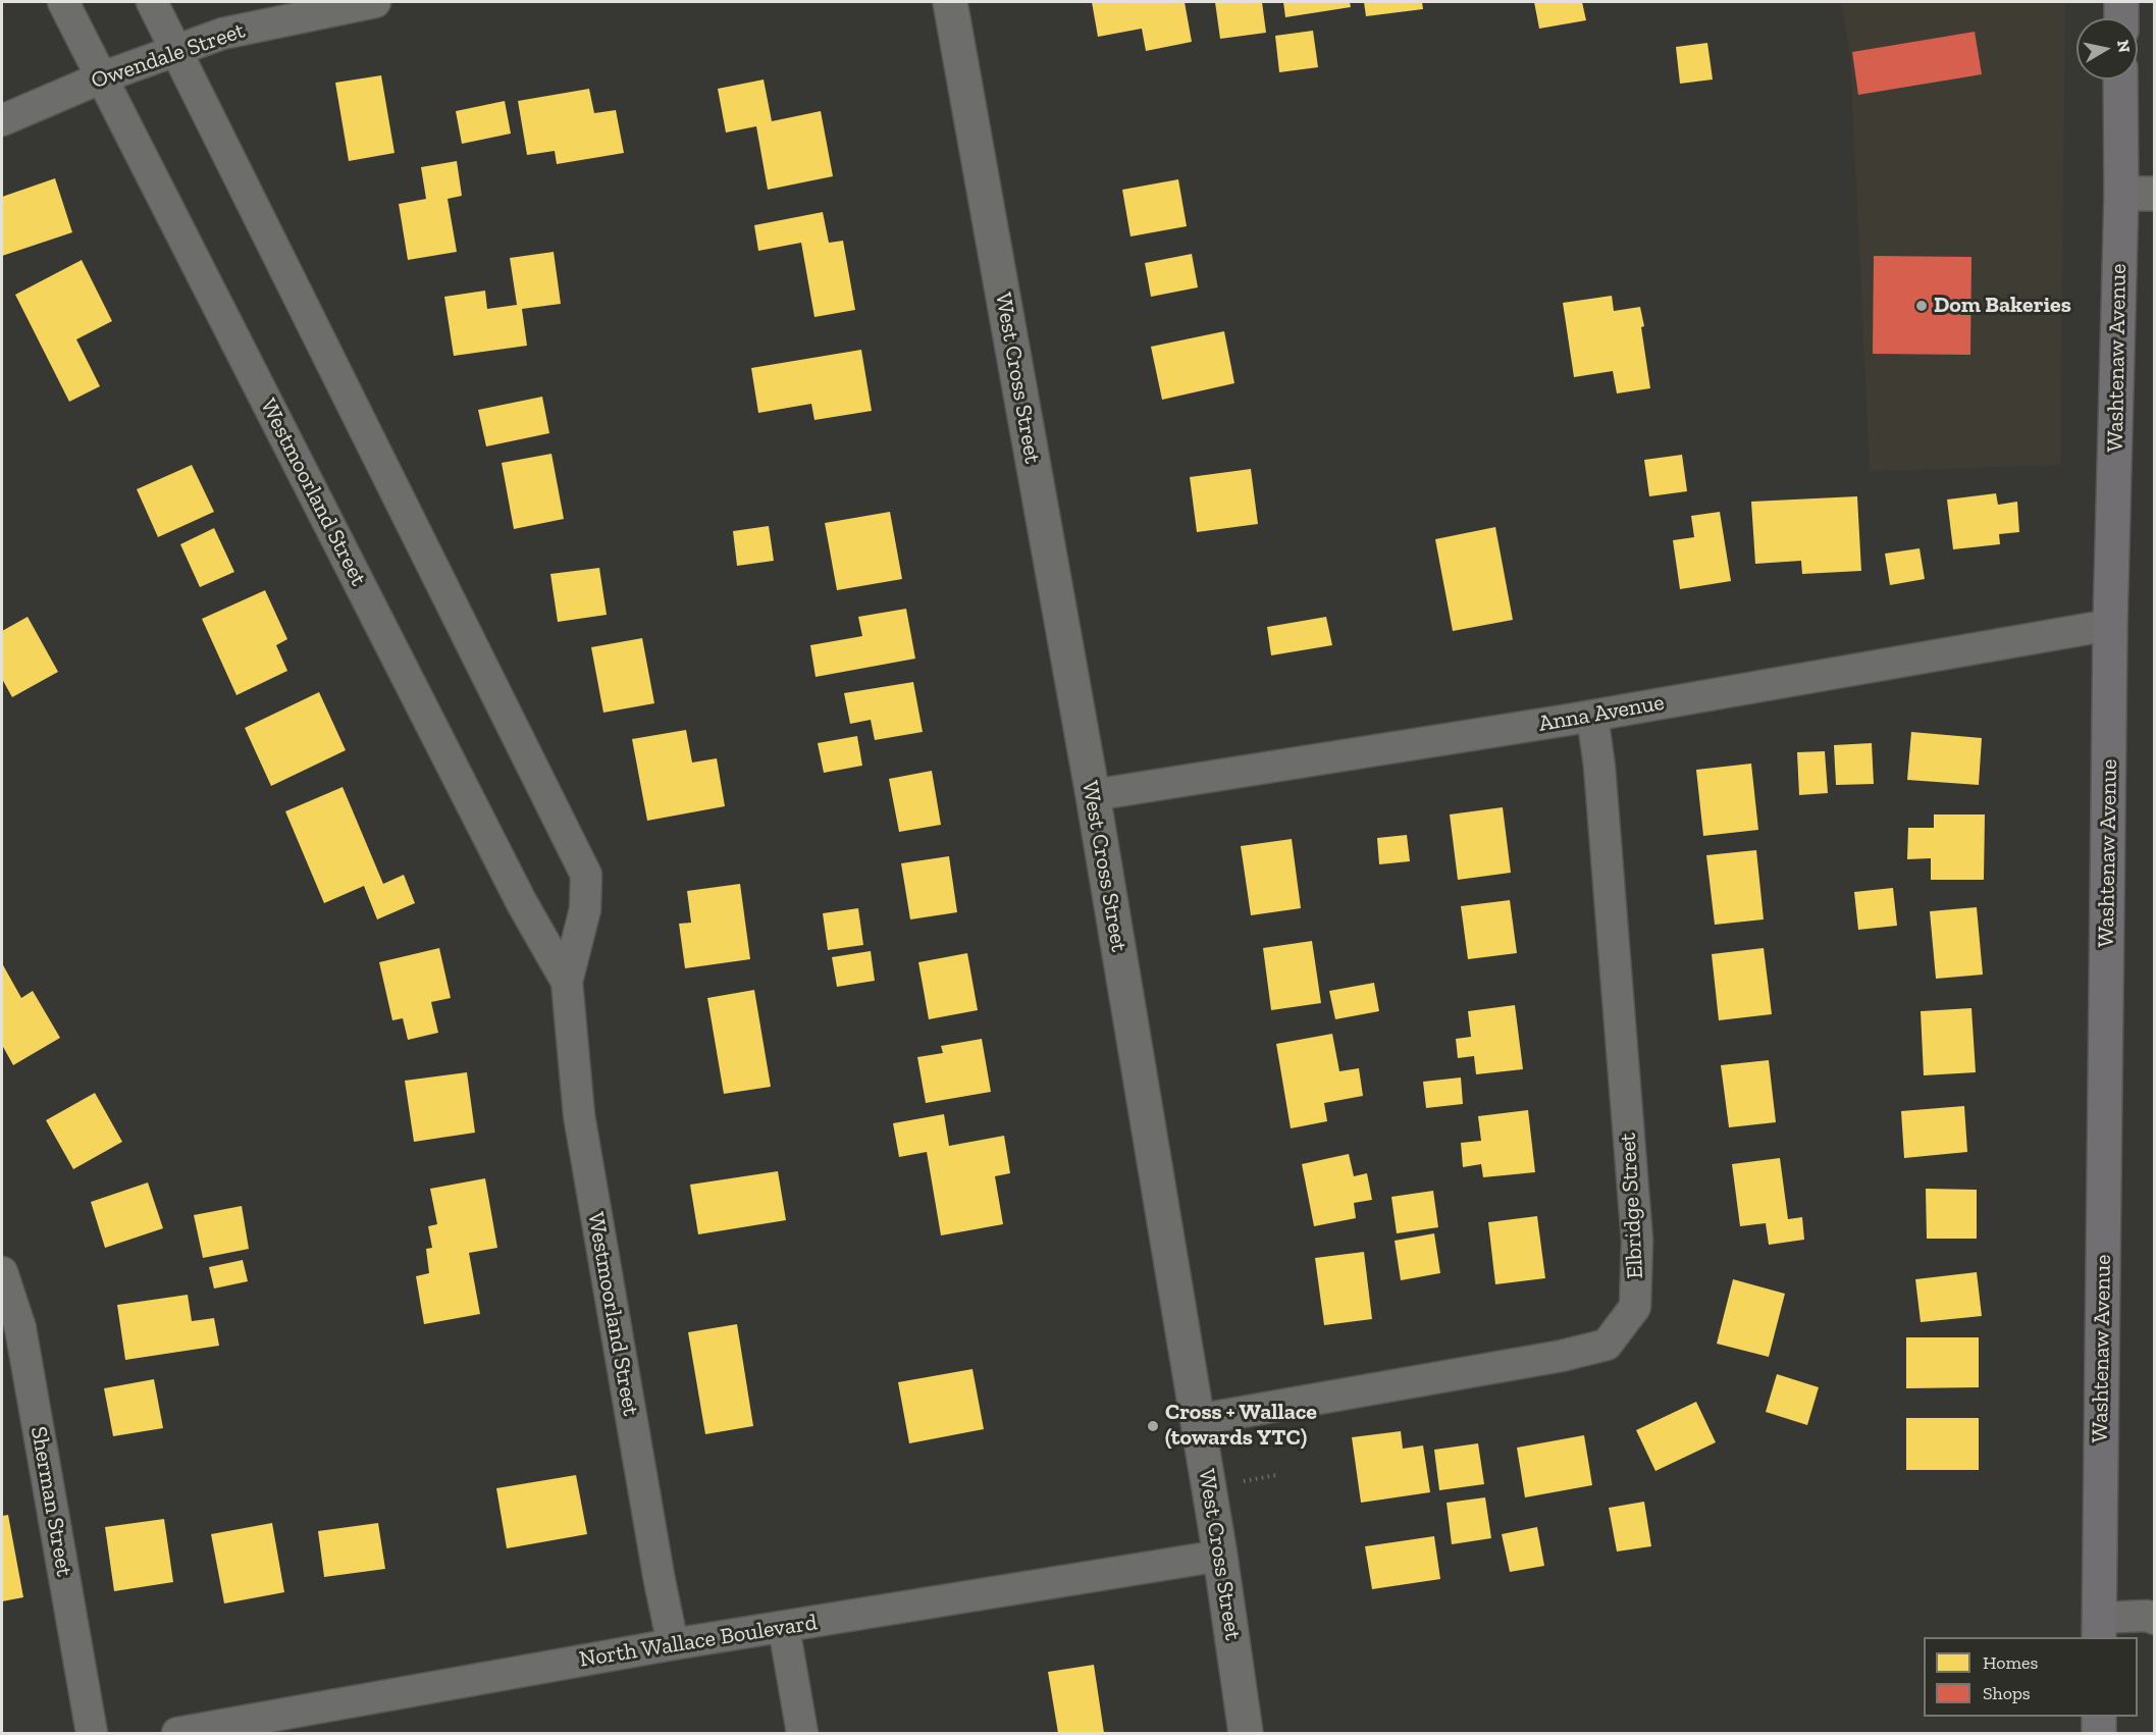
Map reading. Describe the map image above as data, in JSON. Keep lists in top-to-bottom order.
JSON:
{
  "streets": {
    "main road": ["Washtenaw Avenue", "West Cross Street"],
    "street": [
      "Owendale Street",
      "Westmoorland Street",
      "Anna Avenue",
      "Elbridge Street",
      "Sherman Street",
      "North Wallace Boulevard"
    ]
  },
  "crossings": [
    ["Owendale Street", "Westmoorland Street"],
    ["Washtenaw Avenue", "Anna Avenue"],
    ["West Cross Street", "Anna Avenue"],
    ["West Cross Street", "Elbridge Street"],
    ["West Cross Street", "North Wallace Boulevard"],
    ["Westmoorland Street", "North Wallace Boulevard"],
    ["Anna Avenue", "Elbridge Street"]
  ],
  "places": ["Dom Bakeries", "Cross + Wallace (towards YTC)"],
  "legend": ["Homes", "Shops"],
  "north": "right"
}
